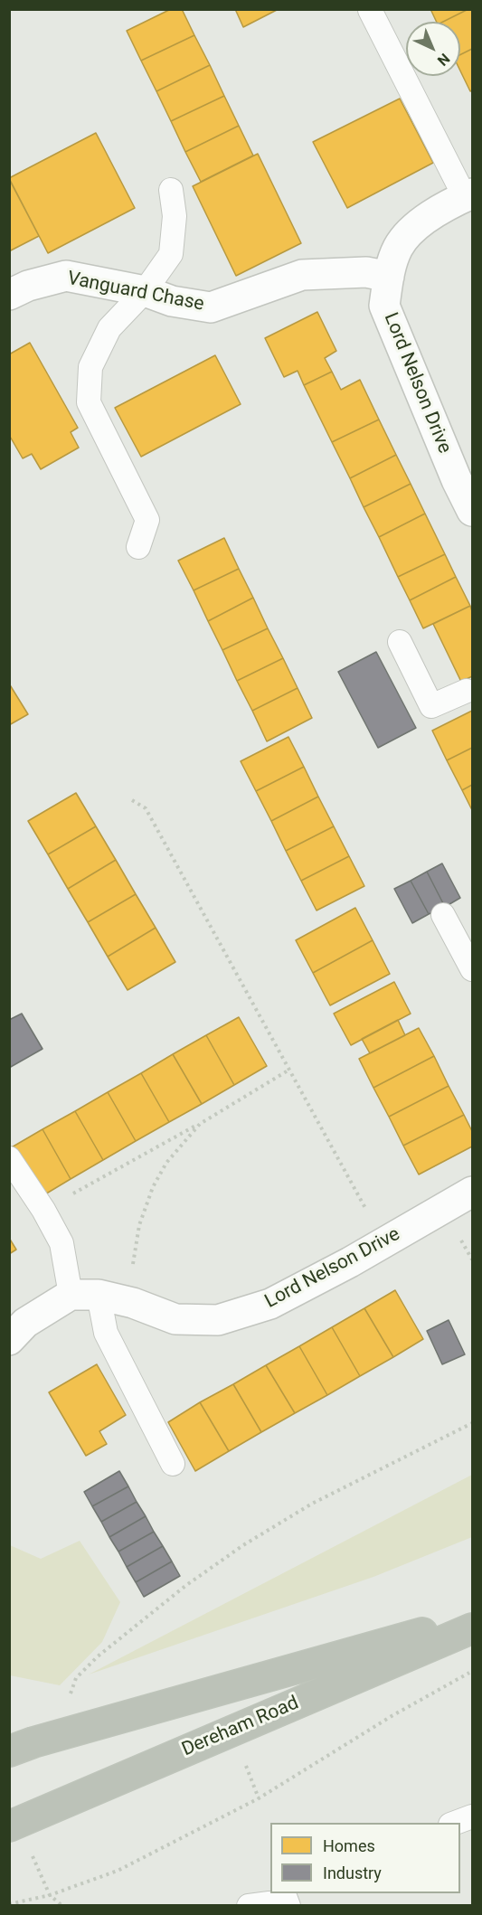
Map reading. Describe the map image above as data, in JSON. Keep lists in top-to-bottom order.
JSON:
{
  "streets": {
    "highway": ["Dereham Road"],
    "street": ["Vanguard Chase", "Lord Nelson Drive"]
  },
  "crossings": [
    ["Vanguard Chase", "Lord Nelson Drive"]
  ],
  "legend": ["Homes", "Industry"],
  "north": "bottom right"
}
